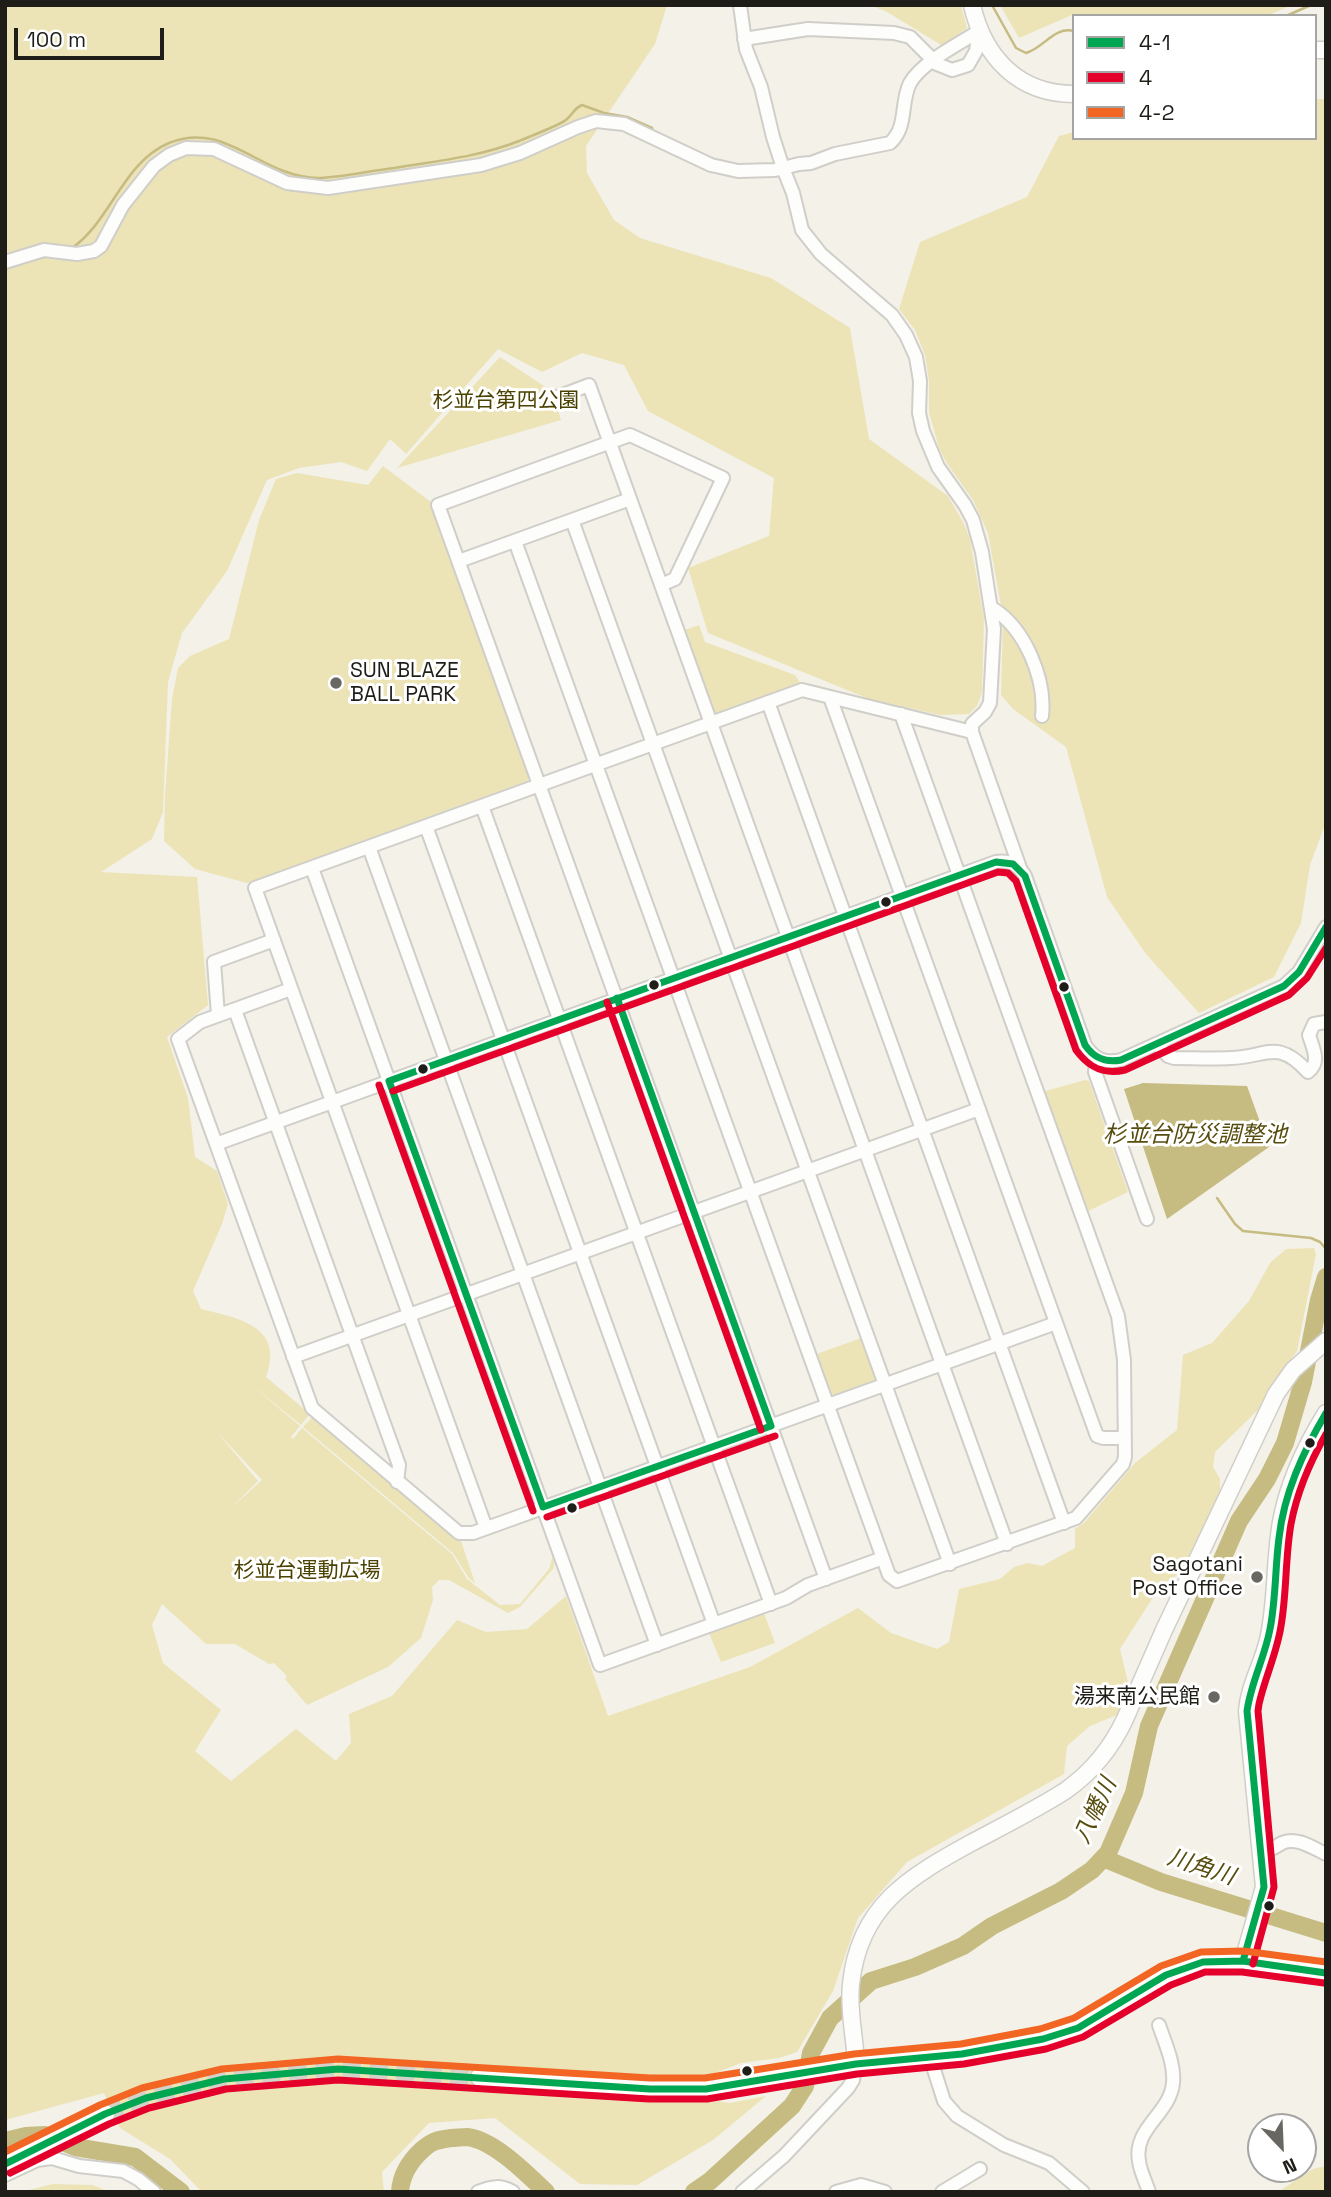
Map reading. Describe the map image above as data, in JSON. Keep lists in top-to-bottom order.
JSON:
{
  "water": ["杉並台防災調整池", "八幡川", "川角川"],
  "parks": ["杉並台第四公園", "杉並台運動広場"],
  "places": ["SUN BLAZE BALL PARK", "Sagotani Post Office", "湯来南公民館"],
  "lines": ["transit line 4-1", "transit line 4", "transit line 4-2"],
  "legend": ["4-1", "4", "4-2"],
  "scale_bar": "100 m",
  "north": "bottom right"
}
